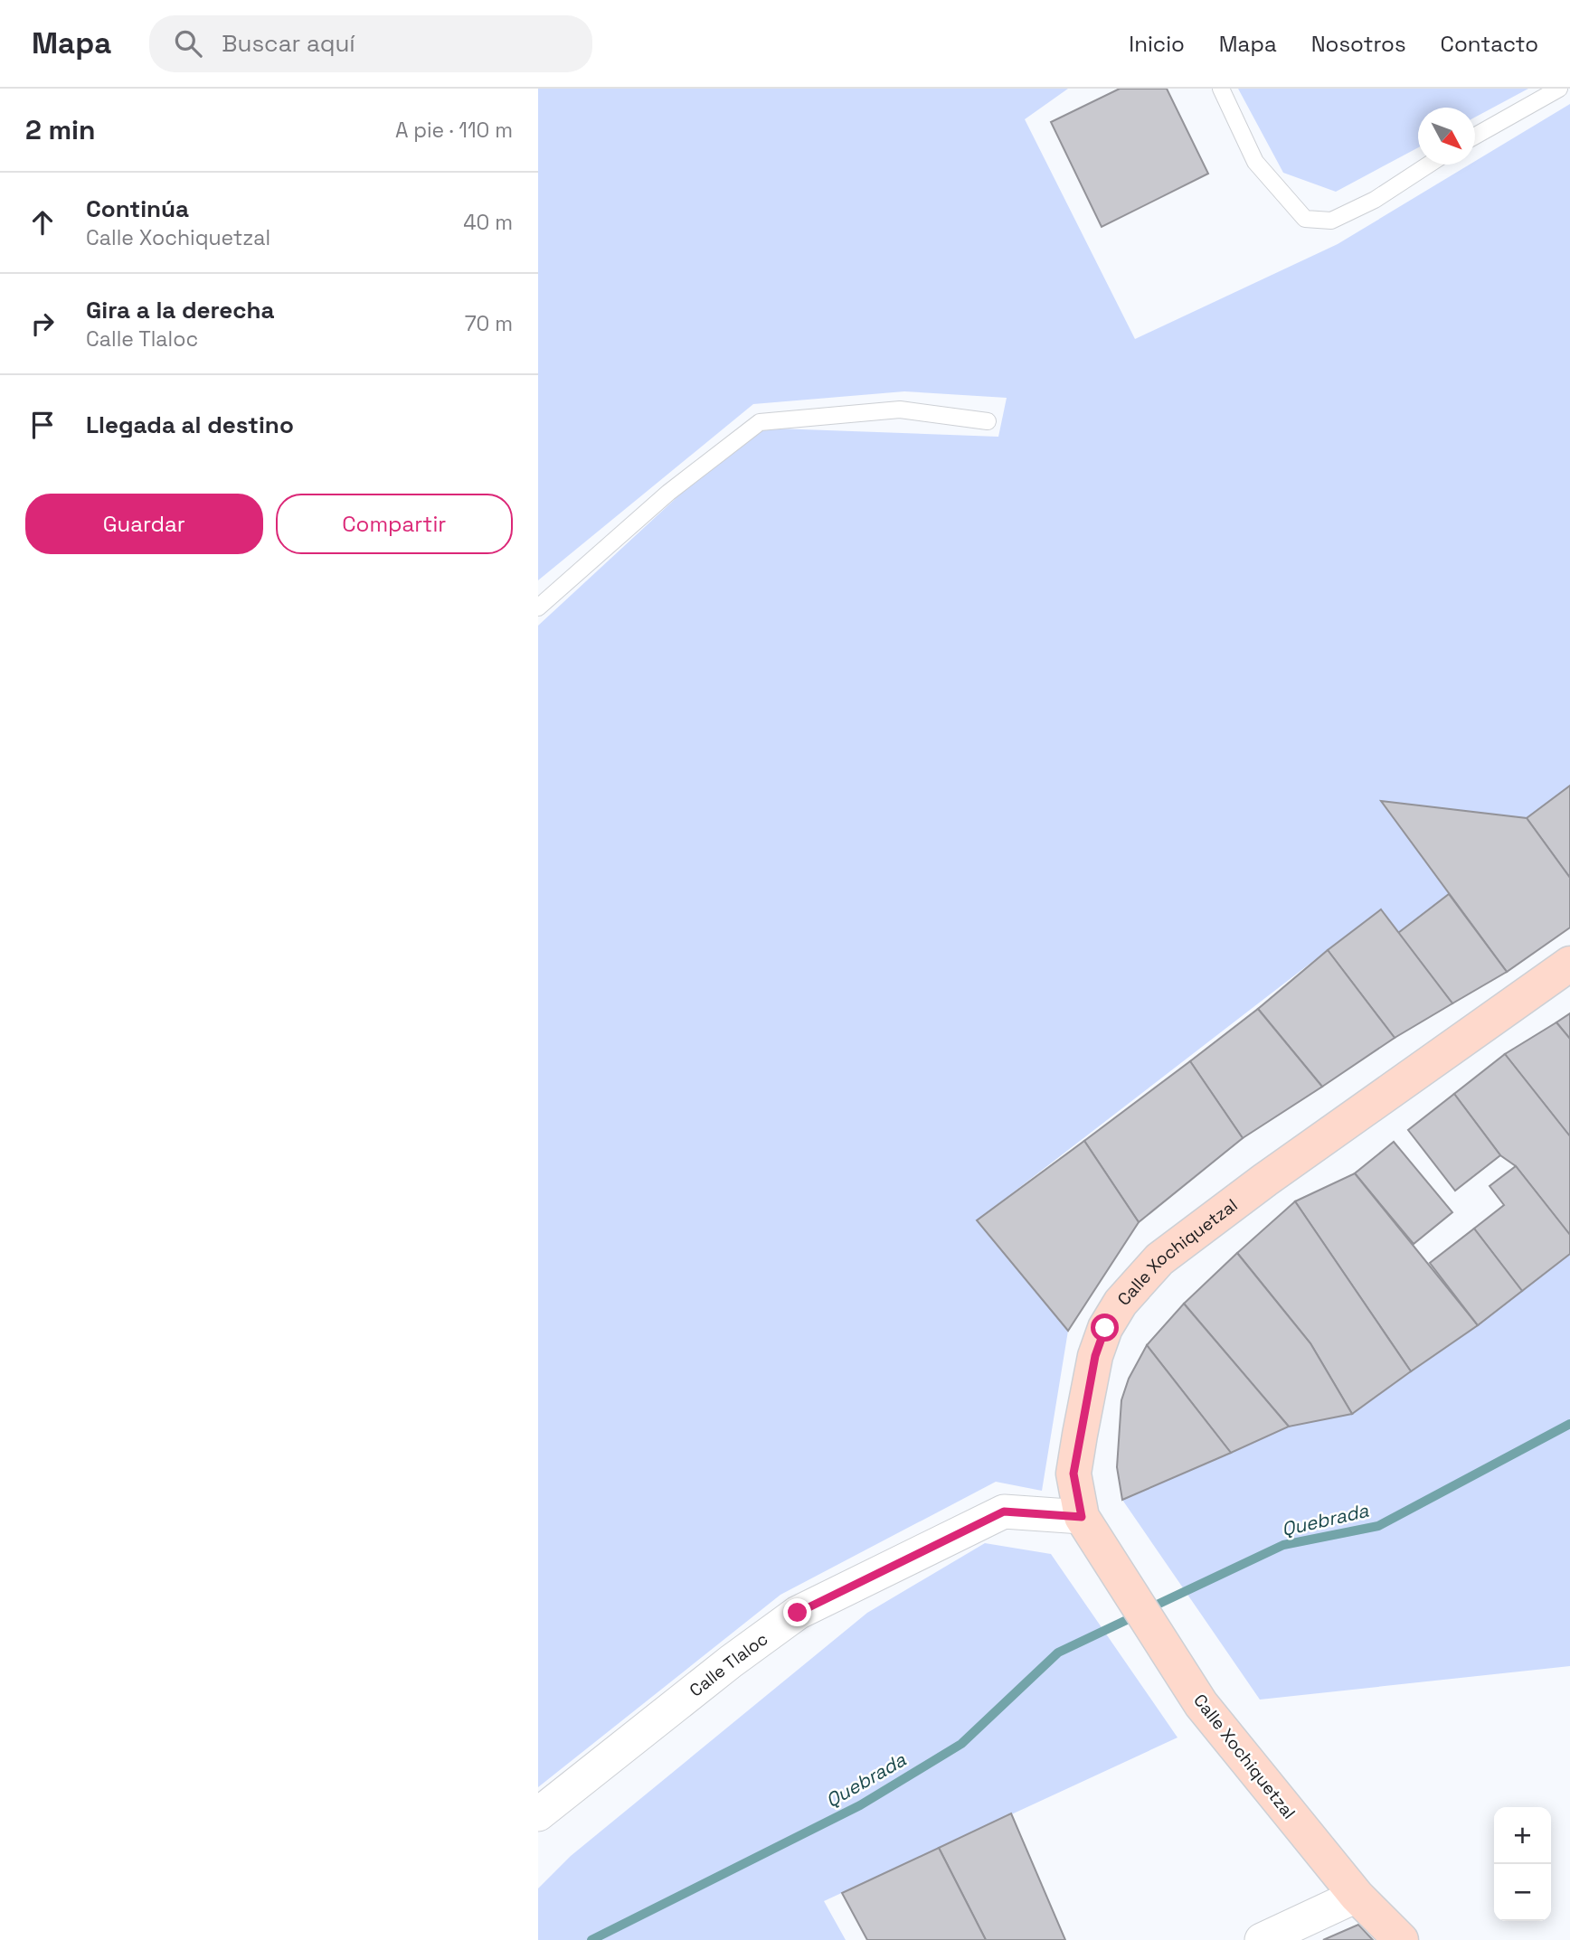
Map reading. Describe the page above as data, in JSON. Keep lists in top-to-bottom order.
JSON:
{
  "streets": {
    "main road": ["Calle Xochiquetzal"],
    "street": ["Calle Tlaloc"]
  },
  "crossings": [
    ["Calle Xochiquetzal", "Calle Tlaloc"]
  ],
  "water": ["Quebrada"],
  "north": "bottom right",
  "page": {
    "header": "Mapa",
    "search": "Buscar aquí",
    "nav": [
      "Inicio",
      "Mapa",
      "Nosotros",
      "Contacto"
    ],
    "heading": ["2 min", "A pie · 110 m"],
    "list": [
      ["Continúa", "Calle Xochiquetzal", "40 m"],
      ["Gira a la derecha", "Calle Tlaloc", "70 m"],
      "Llegada al destino"
    ],
    "buttons": ["Guardar", "Compartir"],
    "map_buttons": ["+", "−"]
  }
}
